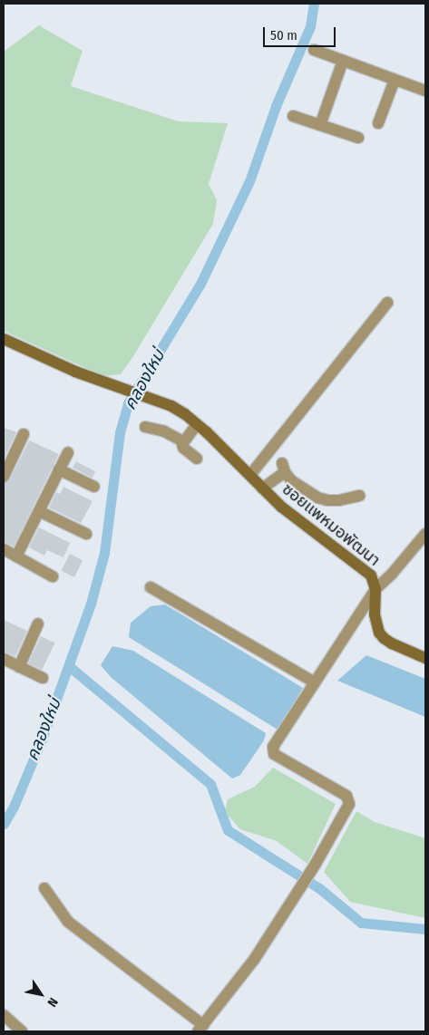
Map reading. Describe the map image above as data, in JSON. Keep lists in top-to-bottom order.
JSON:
{
  "streets": {
    "street": ["ซอยแพหมอพัฒนา"]
  },
  "water": ["คลองใหม่"],
  "scale_bar": "50 m",
  "north": "bottom right"
}
